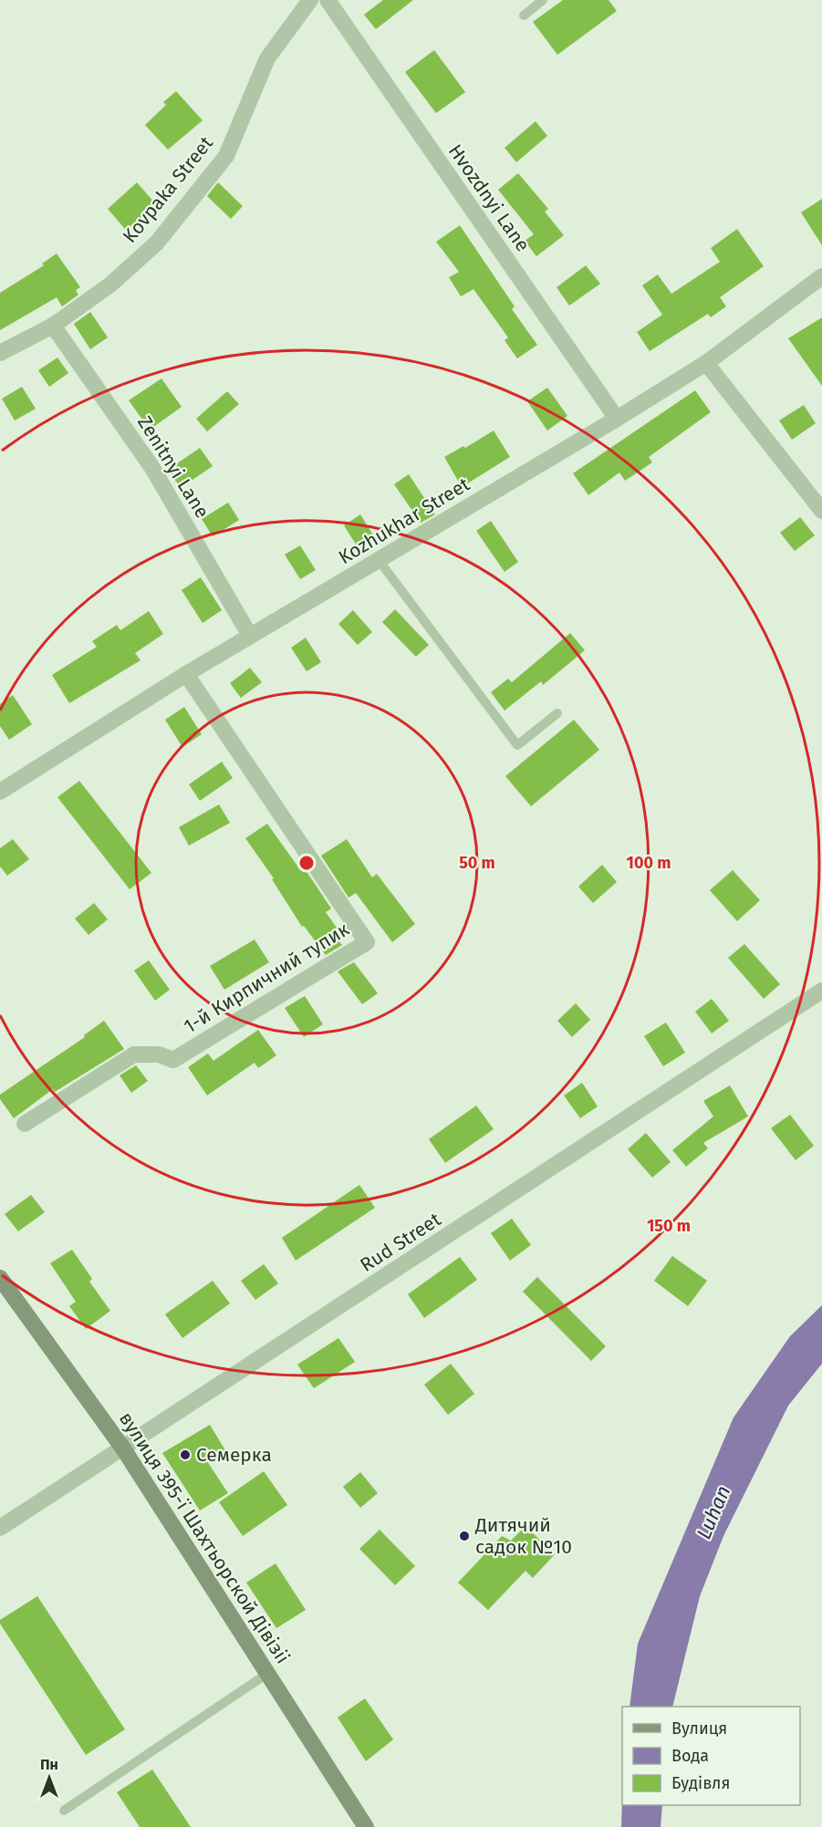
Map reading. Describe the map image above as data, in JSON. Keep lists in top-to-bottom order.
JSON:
{
  "streets": {
    "street": [
      "Kovpaka Street",
      "Hvozdnyi Lane",
      "Zenitnyi Lane",
      "Kozhukhar Street",
      "1-й Кирпичний тупик",
      "Rud Street",
      "вулиця 395-ї Шахтьорской Дівізіі"
    ]
  },
  "crossings": [
    ["Kovpaka Street", "Zenitnyi Lane"],
    ["Hvozdnyi Lane", "Kozhukhar Street"],
    ["Zenitnyi Lane", "Kozhukhar Street"],
    ["Kozhukhar Street", "1-й Кирпичний тупик"],
    ["Rud Street", "вулиця 395-ї Шахтьорской Дівізіі"]
  ],
  "water": ["Luhan"],
  "places": ["Семерка", "Дитячий садок №10"],
  "legend": ["Вулиця", "Вода", "Будівля"],
  "north": "top",
  "rings": ["50 m", "100 m", "150 m"]
}
